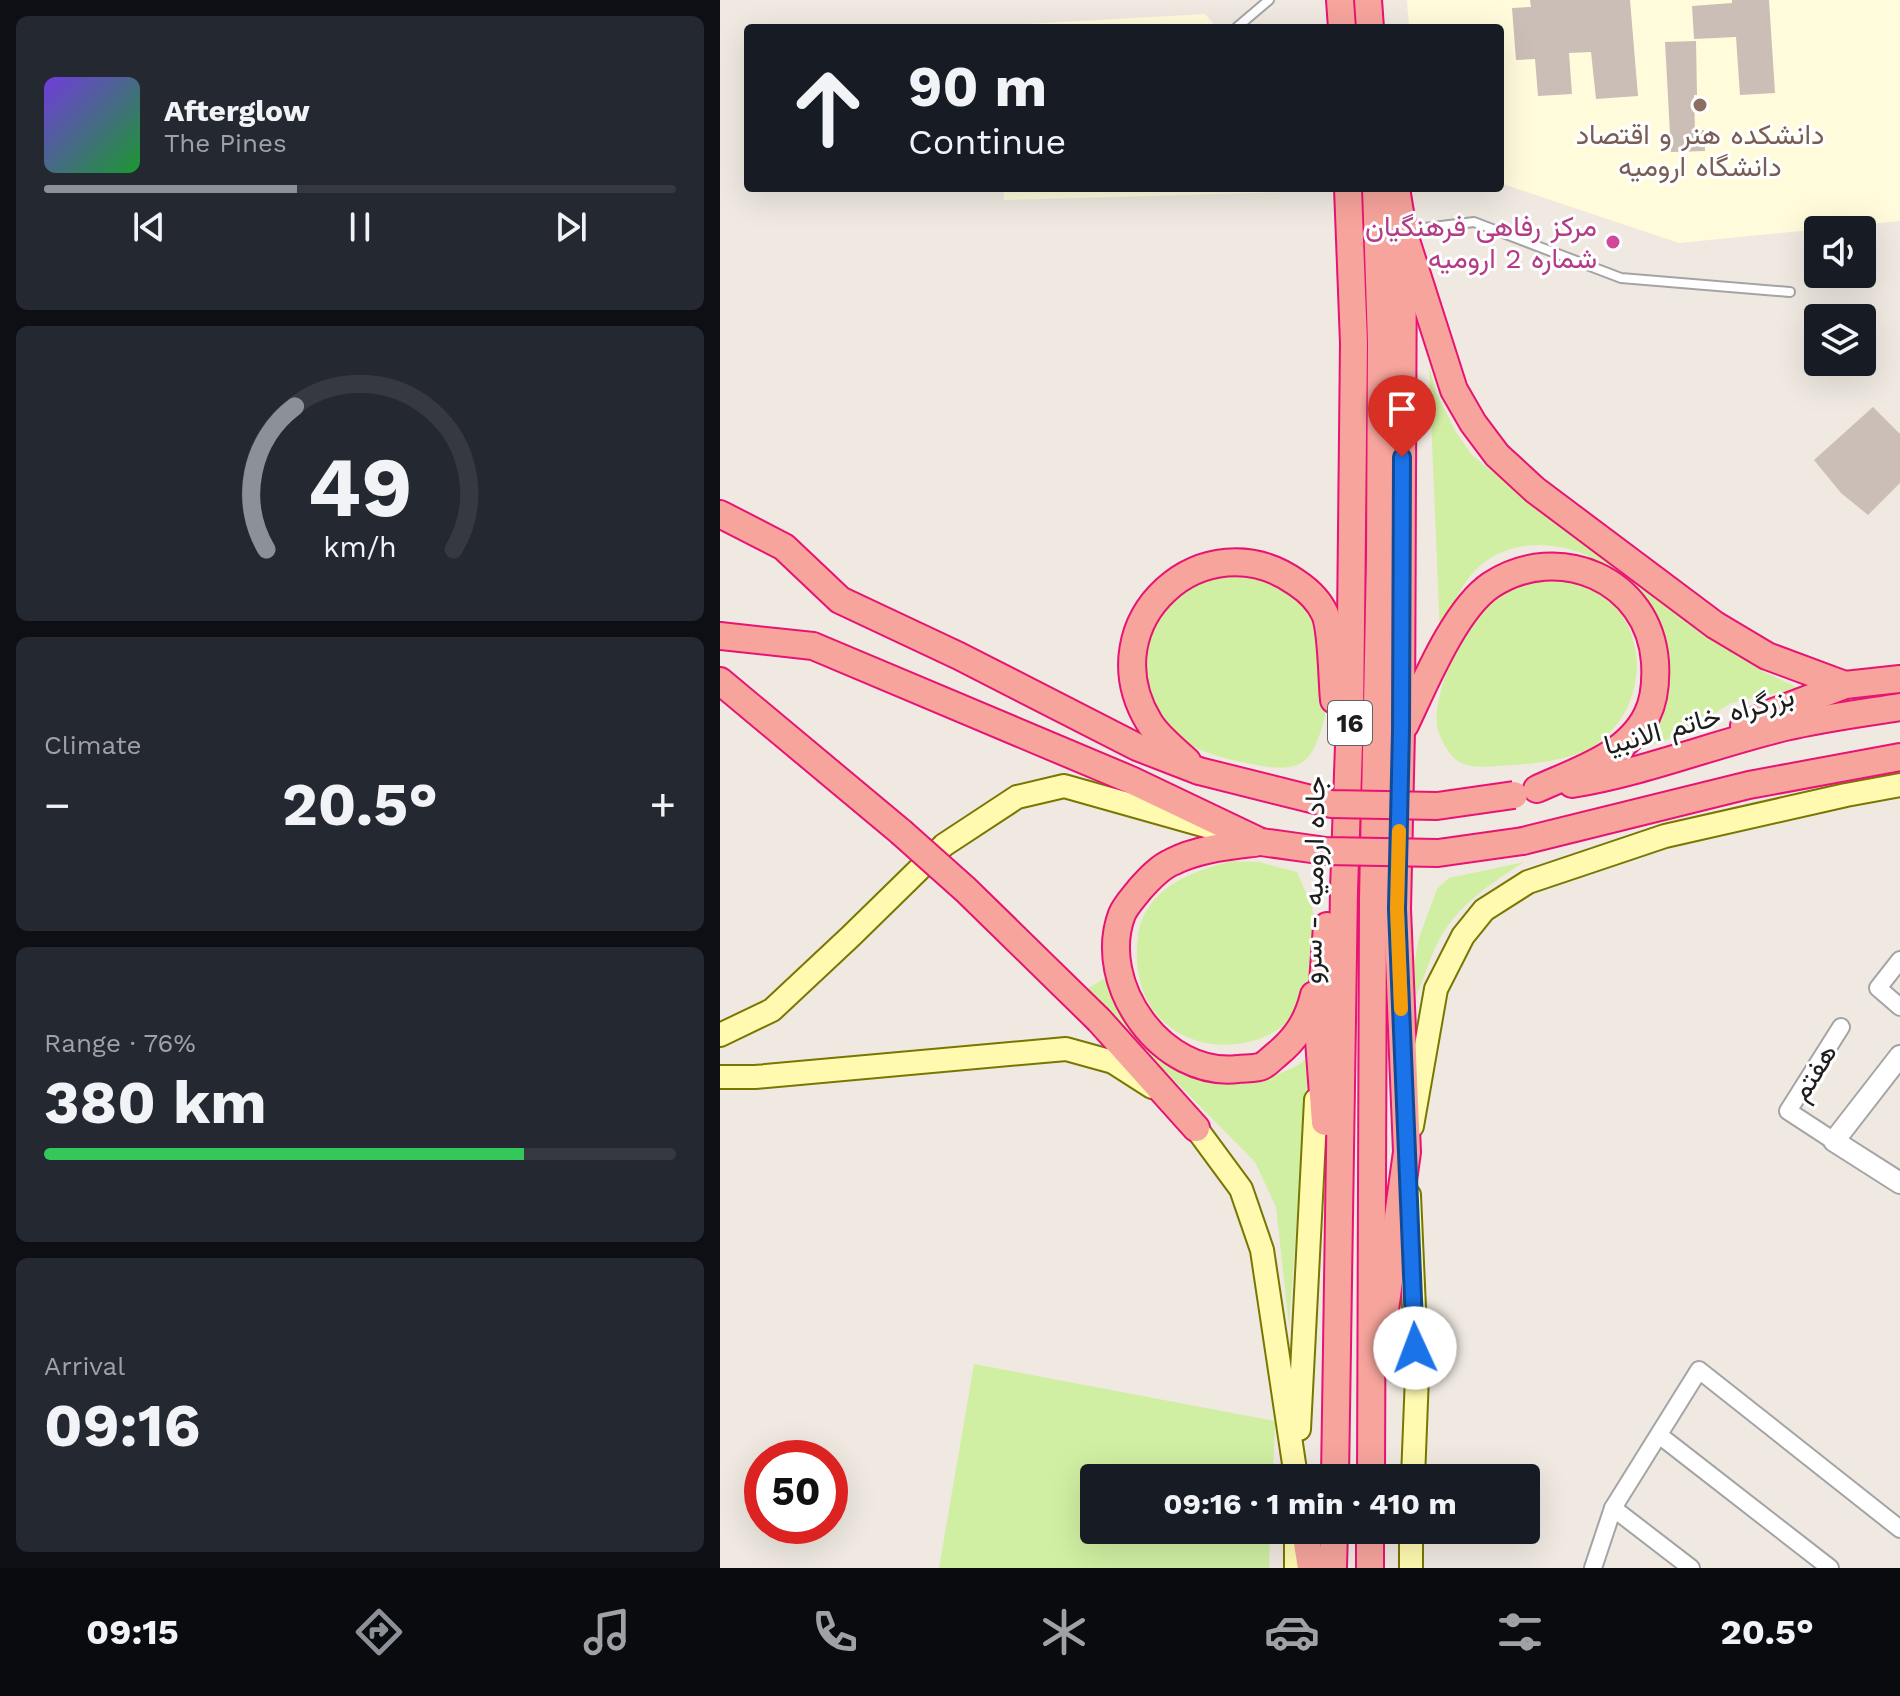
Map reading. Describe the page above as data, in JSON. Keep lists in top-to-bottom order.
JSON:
{
  "streets": {
    "highway": ["بزرگراه خاتم الانبیا", "16", "جاده ارومیه - سرو"],
    "street": ["هفتم"]
  },
  "places": ["دانشکده هنر و اقتصاد دانشگاه ارومیه", "مرکز رفاهی فرهنگیان شماره 2 ارومیه"],
  "page": {
    "turn": ["90 m", "Continue"],
    "song": ["Afterglow", "The Pines"],
    "tile": [
      "Climate",
      ["Range · 76%", "380 km"],
      ["Arrival", "09:16"]
    ],
    "heat": ["−", "20.5°", "+"],
    "limit": "50",
    "trip": "09:16 · 1 min · 410 m",
    "tabs": ["09:15", "20.5°"],
    "gauge": ["49", "km/h"]
  }
}
